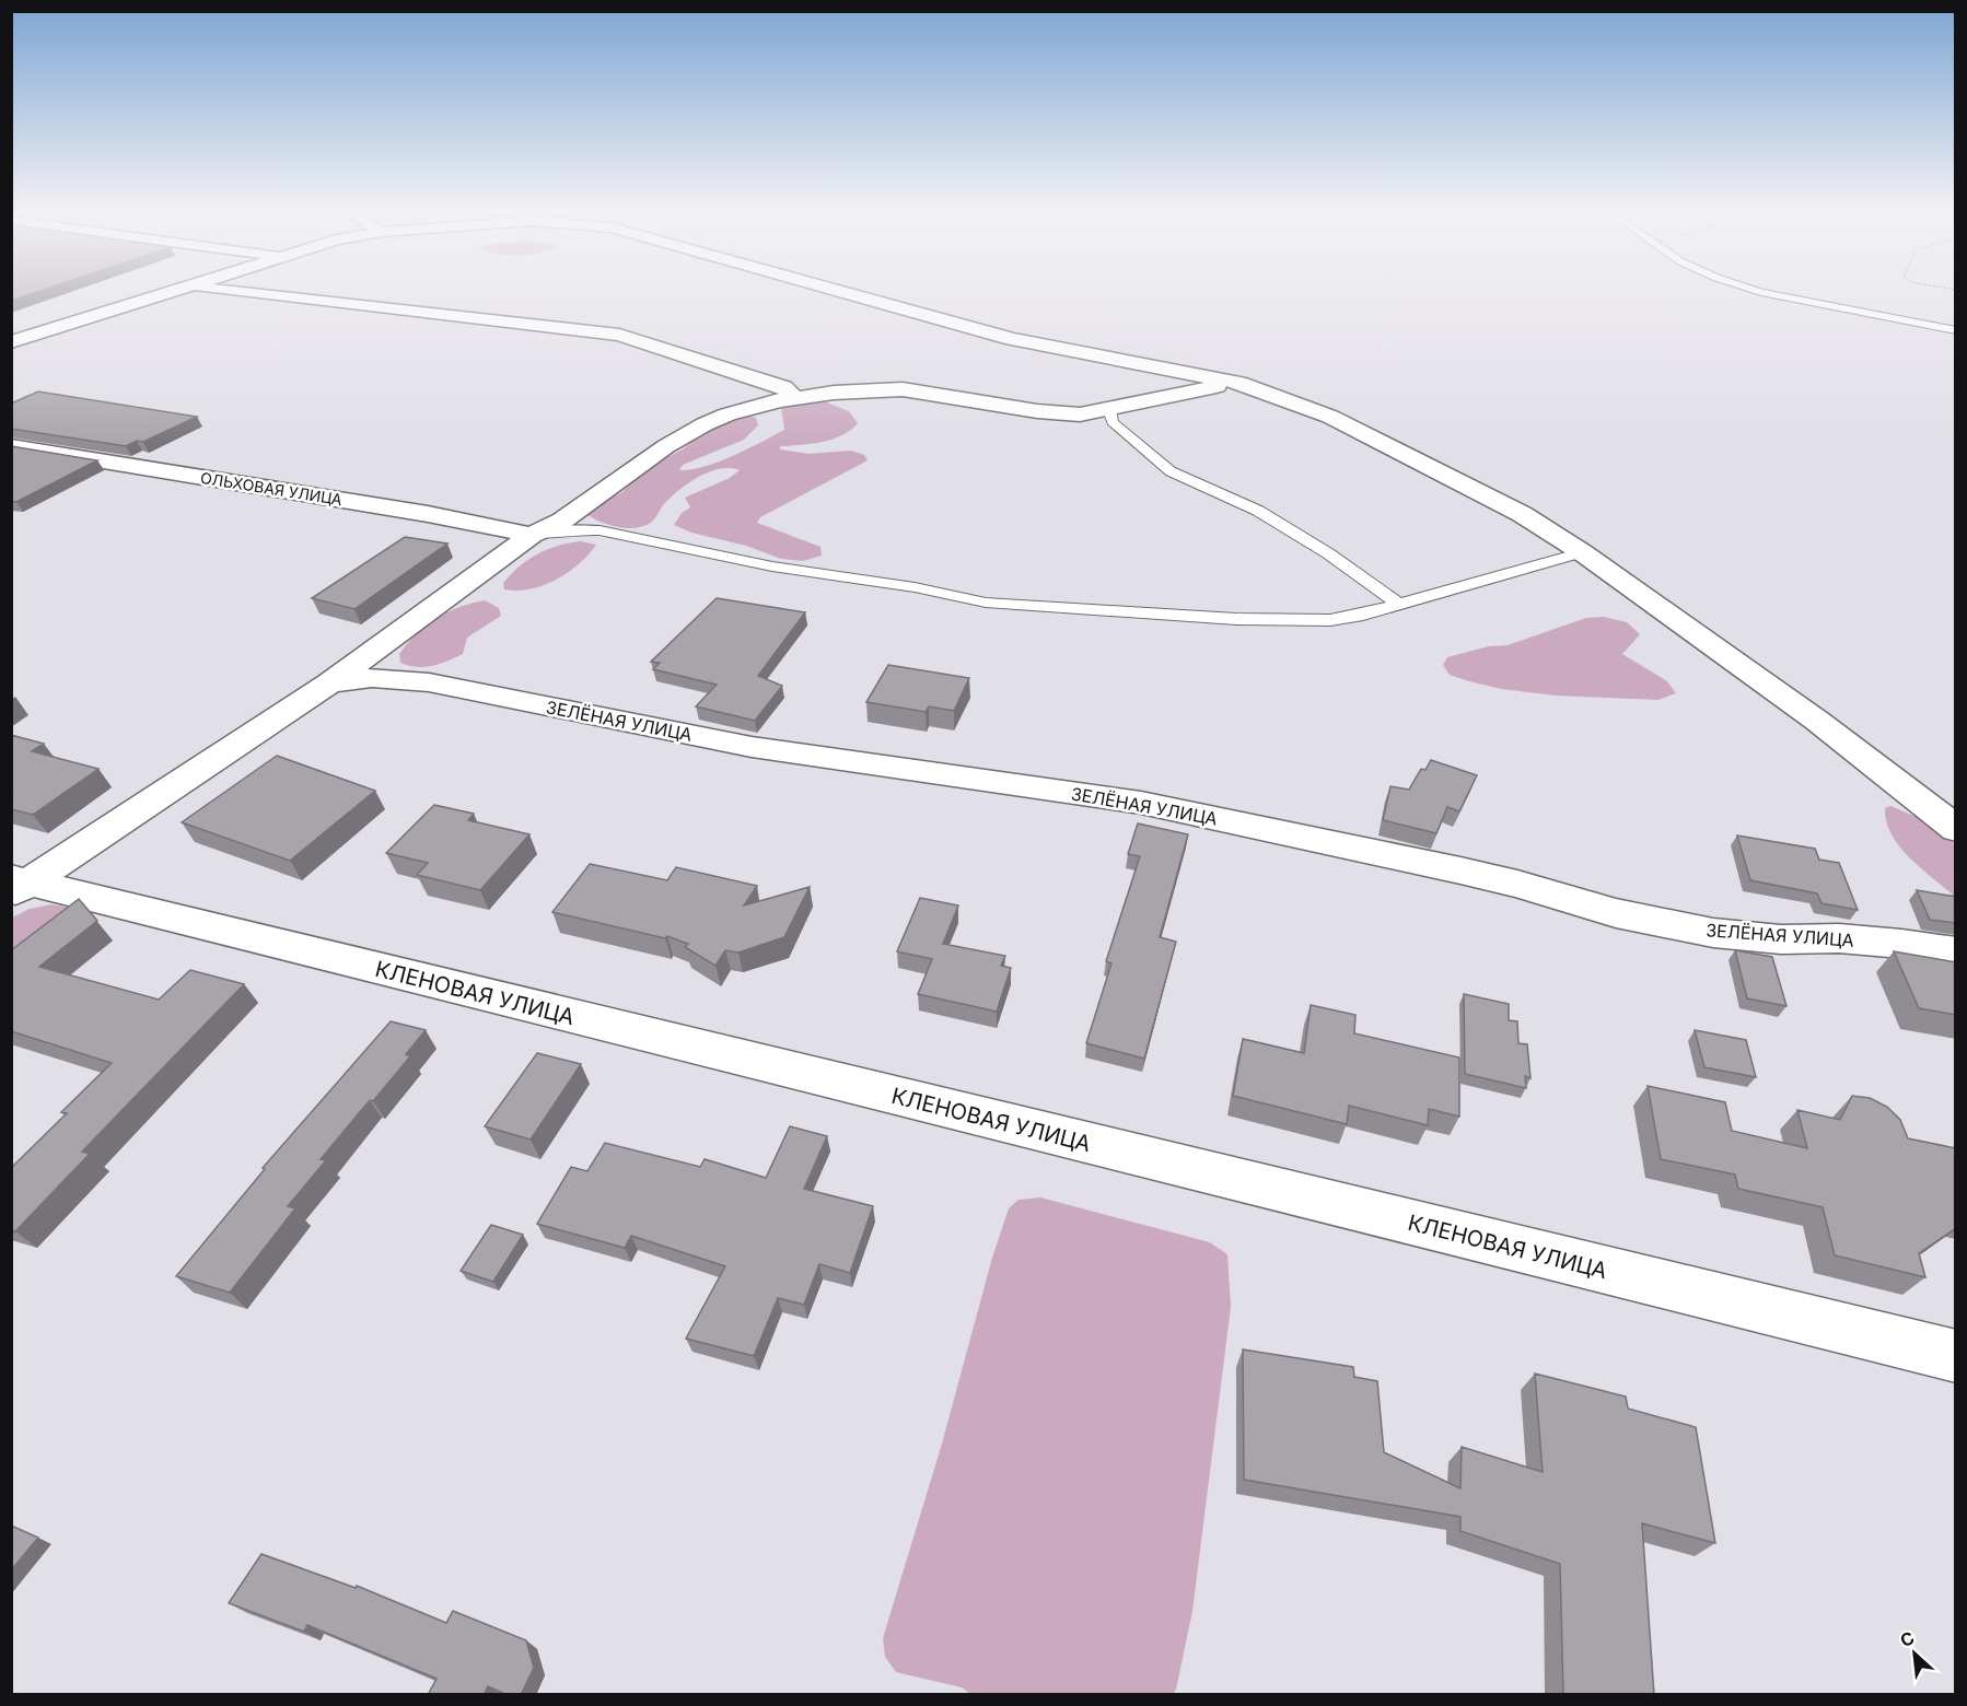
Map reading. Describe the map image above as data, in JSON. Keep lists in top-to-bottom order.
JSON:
{
  "streets": {
    "street": ["ОЛЬХОВАЯ УЛИЦА", "ЗЕЛЁНАЯ УЛИЦА", "КЛЕНОВАЯ УЛИЦА"]
  },
  "north": "top left"
}
